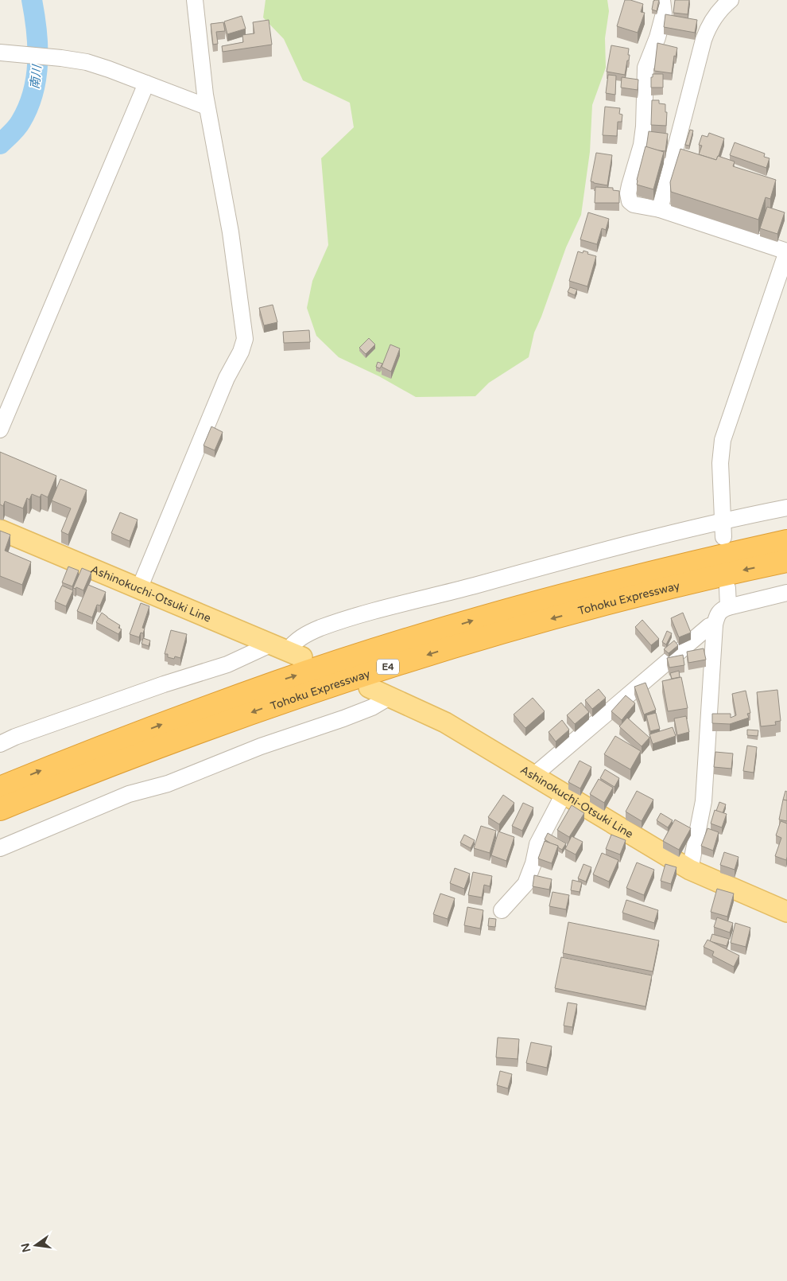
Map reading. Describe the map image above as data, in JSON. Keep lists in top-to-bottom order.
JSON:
{
  "streets": {
    "highway": ["Tohoku Expressway", "E4"],
    "main road": ["Ashinokuchi-Otsuki Line"]
  },
  "water": ["南川"],
  "north": "left"
}
